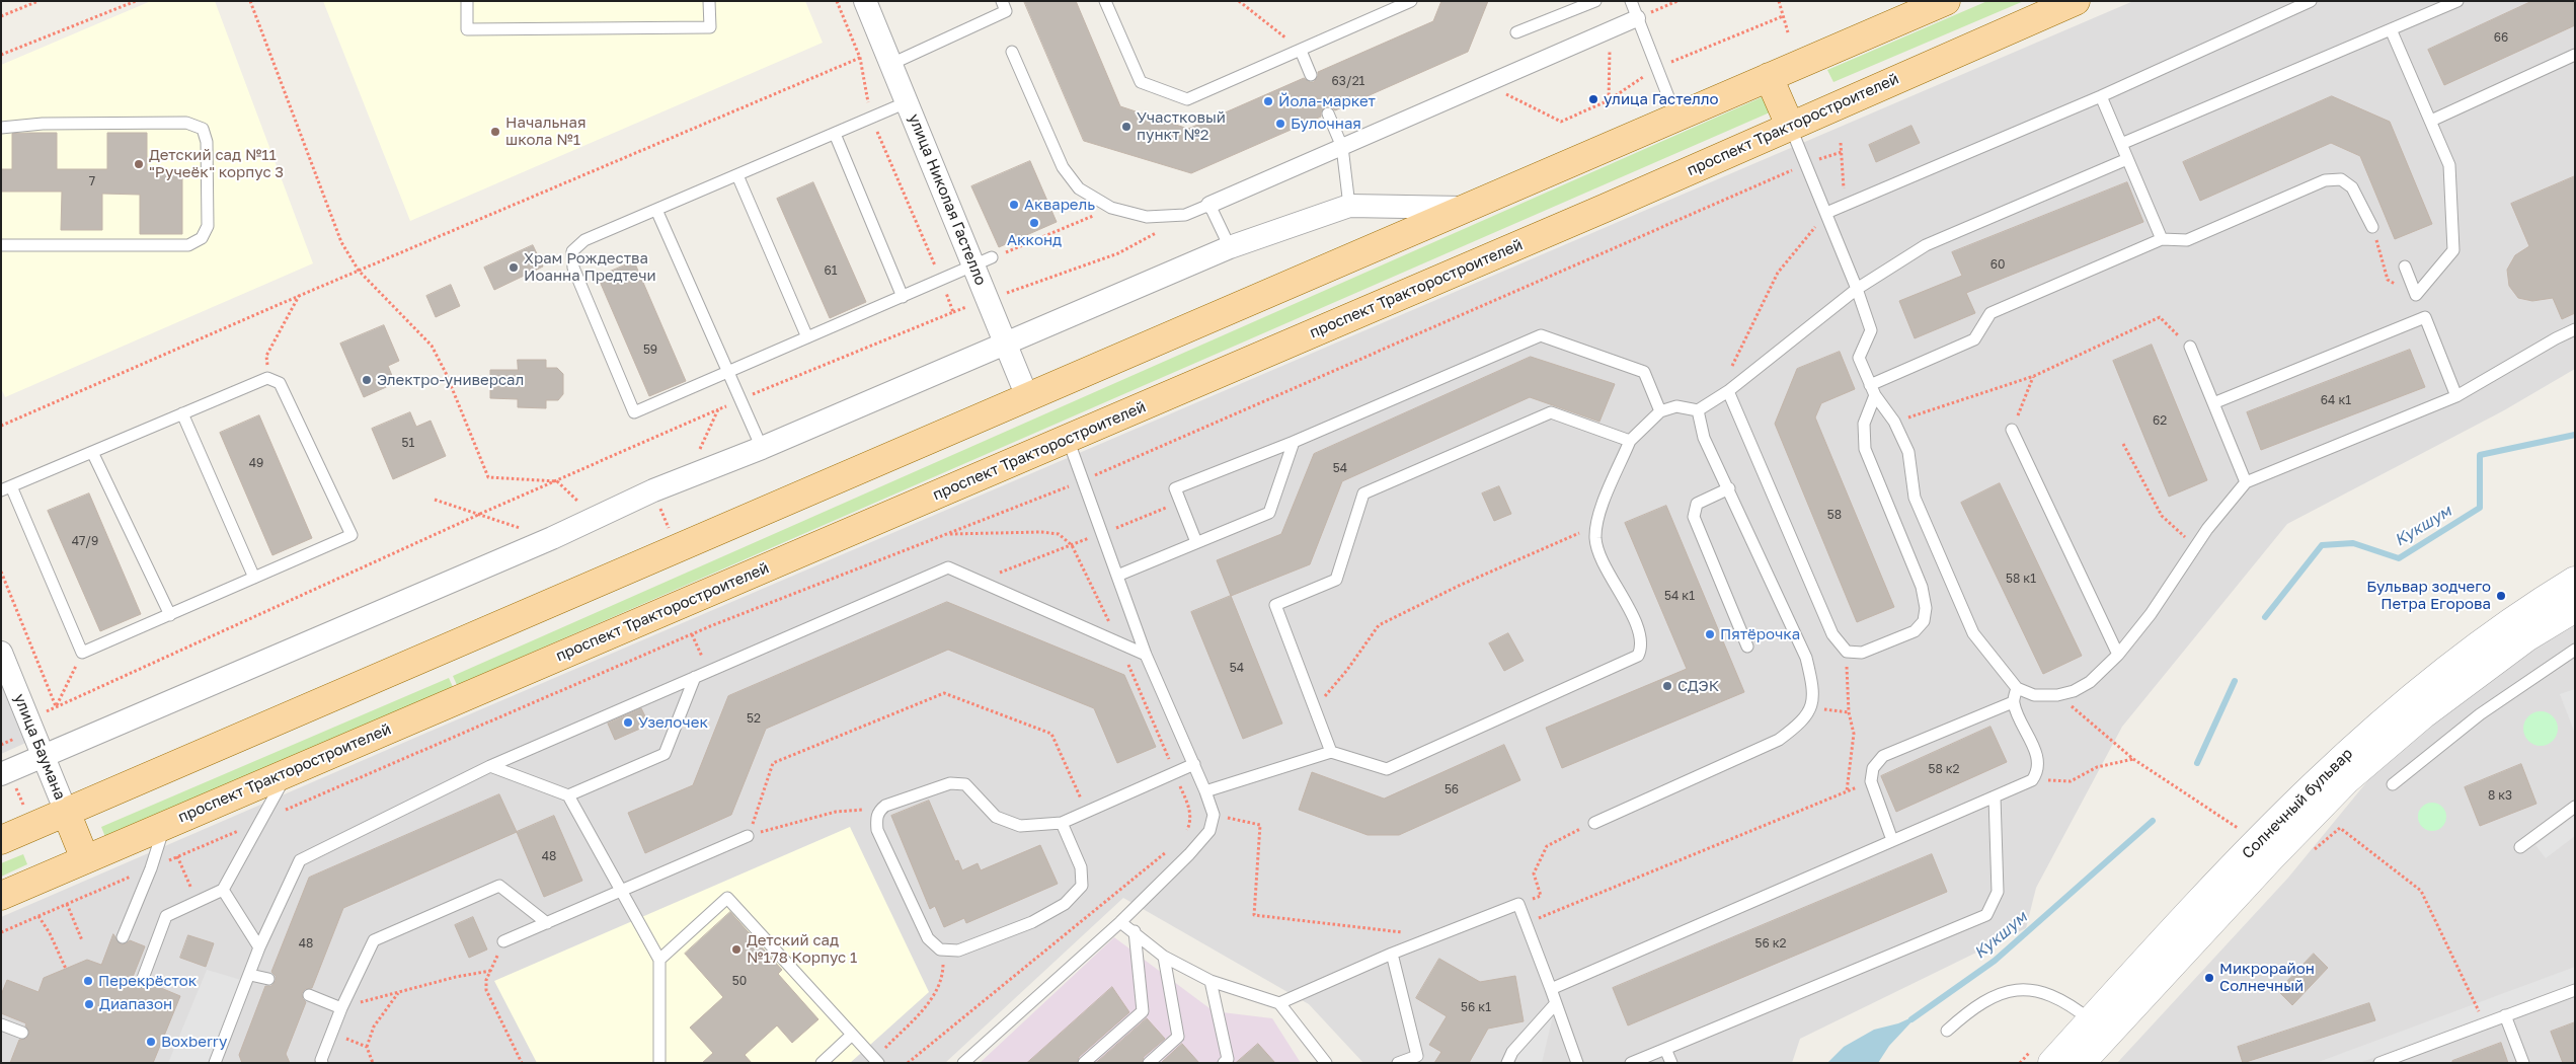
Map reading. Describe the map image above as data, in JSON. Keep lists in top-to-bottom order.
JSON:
{
  "streets": {
    "main road": ["проспект Тракторостроителей"],
    "street": ["улица Николая Гастелло", "улица Баумана", "Солнечный бульвар"]
  },
  "water": ["Кукшум"],
  "places": [
    "улица Гастелло",
    "Йола-маркет",
    "Булочная",
    "Участковый пункт №2",
    "Начальная школа №1",
    "Детский сад №11 \"Ручеёк\" корпус 3",
    "Акварель",
    "Акконд",
    "Храм Рождества Иоанна Предтечи",
    "Электро-универсал",
    "Бульвар зодчего Петра Егорова",
    "Пятёрочка",
    "СДЭК",
    "Узелочек",
    "Детский сад №178 Корпус 1",
    "Микрорайон Солнечный",
    "Перекрёсток",
    "Диапазон",
    "Boxberry"
  ],
  "house_numbers": [
    "66",
    "63/21",
    "7",
    "60",
    "61",
    "59",
    "64 к1",
    "62",
    "51",
    "49",
    "54",
    "58",
    "47/9",
    "58 к1",
    "54 к1",
    "54",
    "52",
    "58 к2",
    "56",
    "8 к3",
    "48",
    "48",
    "56 к2",
    "50",
    "56 к1"
  ]
}
